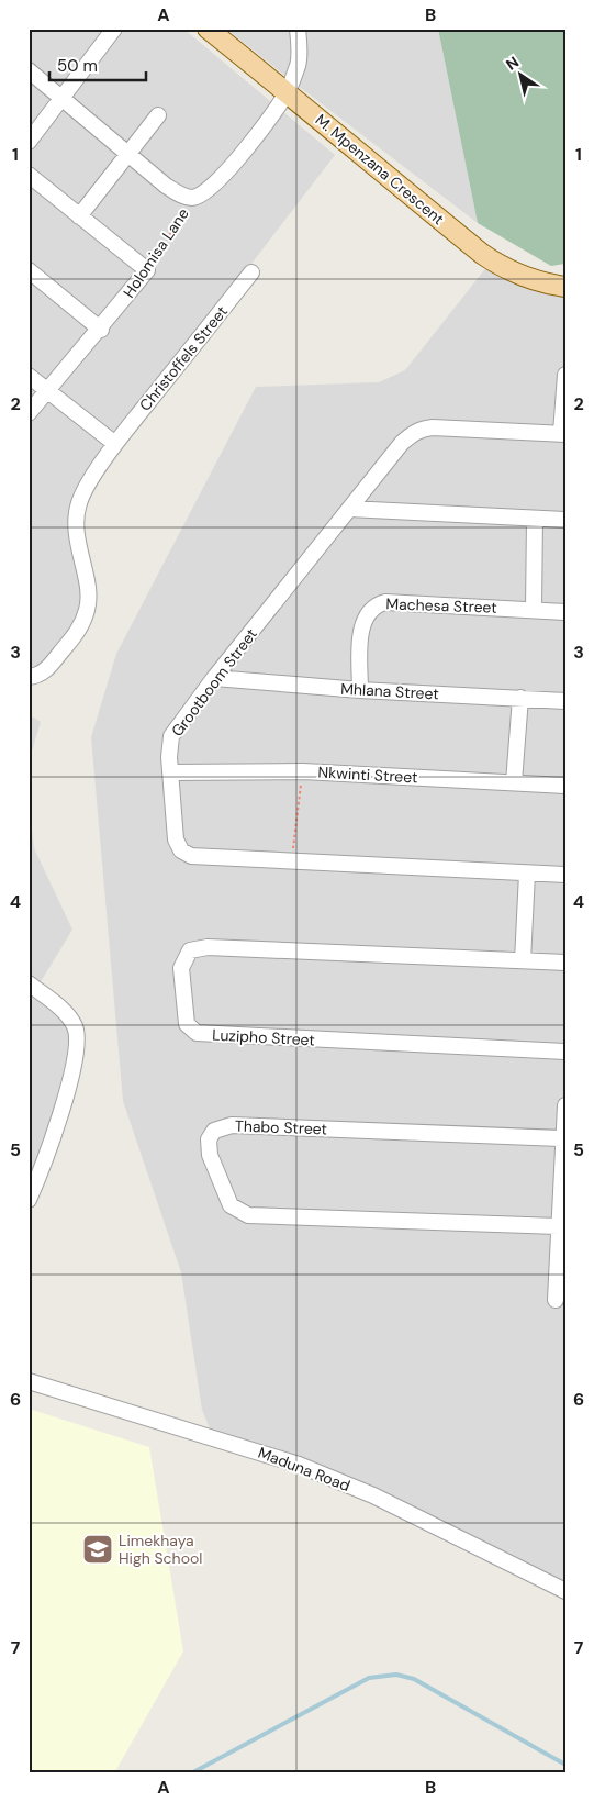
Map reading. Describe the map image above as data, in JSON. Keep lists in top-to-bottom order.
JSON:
{
  "streets": {
    "main road": ["M. Mpenzana Crescent"],
    "street": [
      "Holomisa Lane",
      "Christoffels Street",
      "Machesa Street",
      "Grootboom Street",
      "Mhlana Street",
      "Nkwinti Street",
      "Luzipho Street",
      "Thabo Street",
      "Maduna Road"
    ]
  },
  "crossings": [
    ["M. Mpenzana Crescent", "Holomisa Lane"],
    ["Machesa Street", "Mhlana Street"],
    ["Grootboom Street", "Mhlana Street"],
    ["Grootboom Street", "Nkwinti Street"]
  ],
  "places": {
    "school or university": ["Limekhaya High School"]
  },
  "scale_bar": "50 m",
  "north": "top left",
  "grid": {
    "columns": ["A", "B"],
    "rows": [
      "1",
      "2",
      "3",
      "4",
      "5",
      "6",
      "7"
    ]
  }
}
